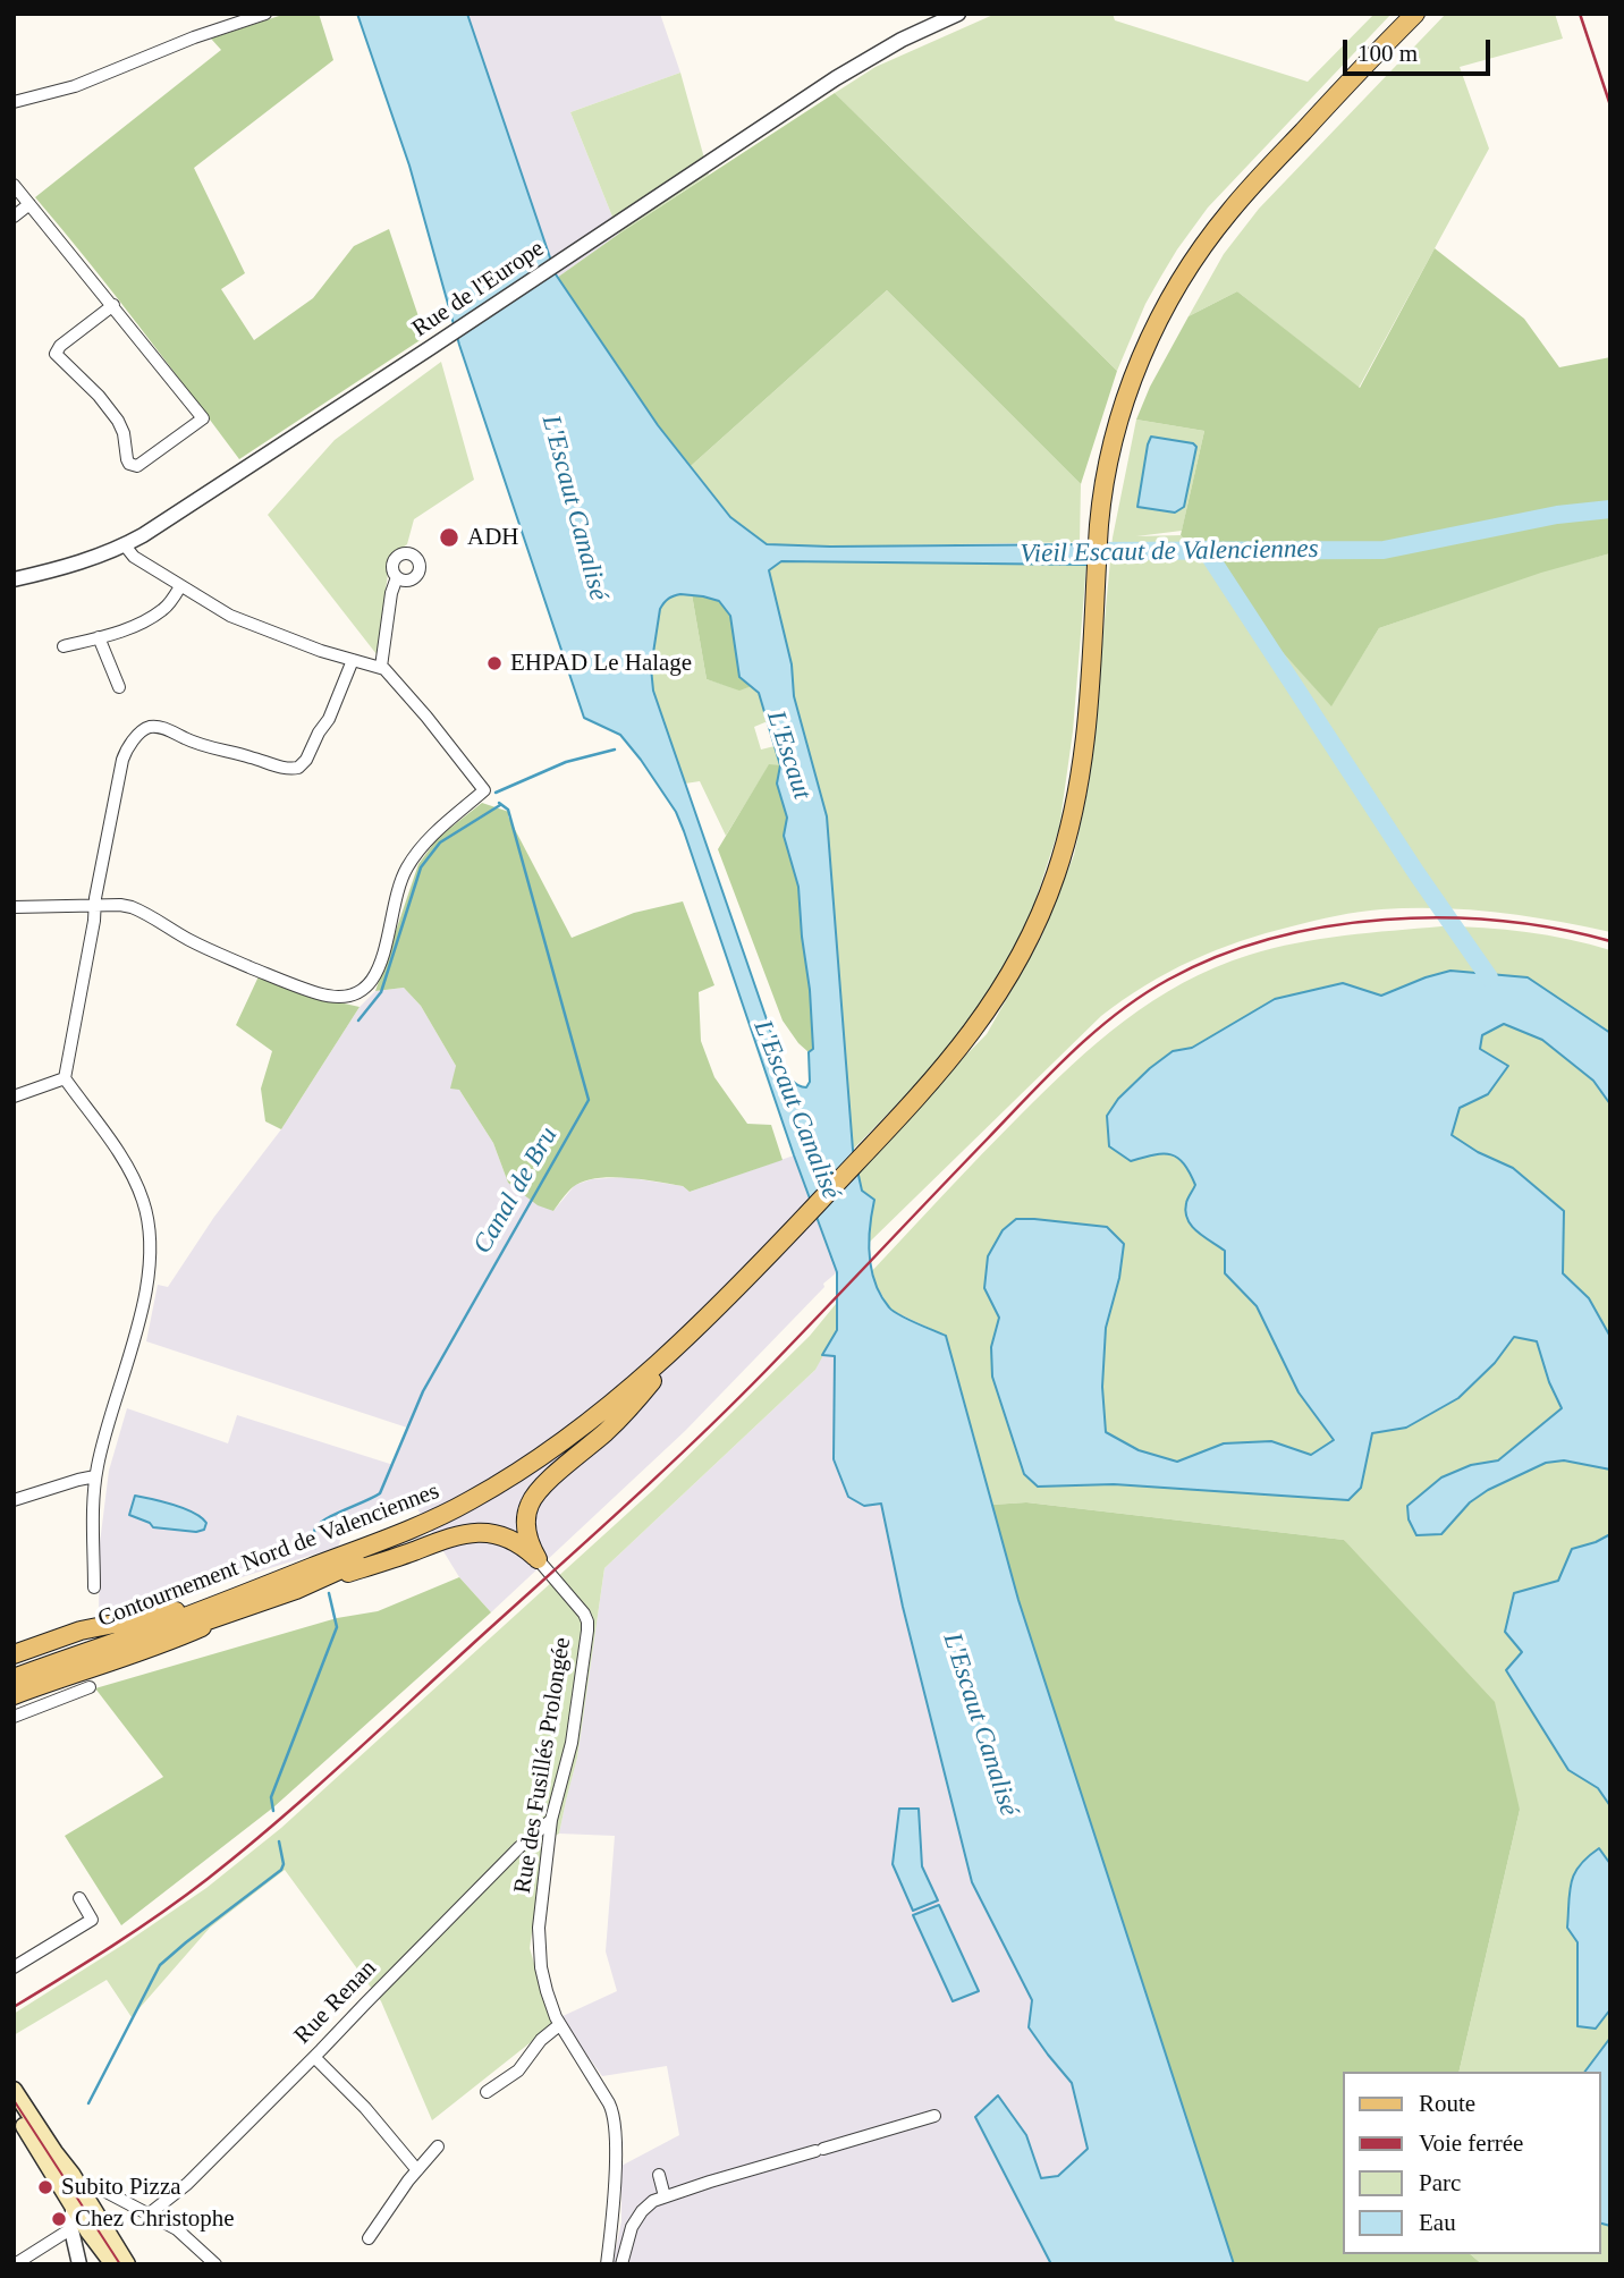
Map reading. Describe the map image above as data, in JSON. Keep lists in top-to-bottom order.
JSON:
{
  "streets": {
    "main road": ["Contournement Nord de Valenciennes"],
    "street": ["Rue de l'Europe", "Rue des Fusillés Prolongée", "Rue Renan"]
  },
  "crossings": [
    ["Rue des Fusillés Prolongée", "Rue Renan"]
  ],
  "water": [
    "L'Escaut Canalisé",
    "Vieil Escaut de Valenciennes",
    "L'Escaut",
    "Canal de Bru"
  ],
  "places": [
    "ADH",
    "EHPAD Le Halage",
    "Subito Pizza",
    "Chez Christophe"
  ],
  "legend": [
    "Route",
    "Voie ferrée",
    "Parc",
    "Eau"
  ],
  "scale_bar": "100 m"
}
